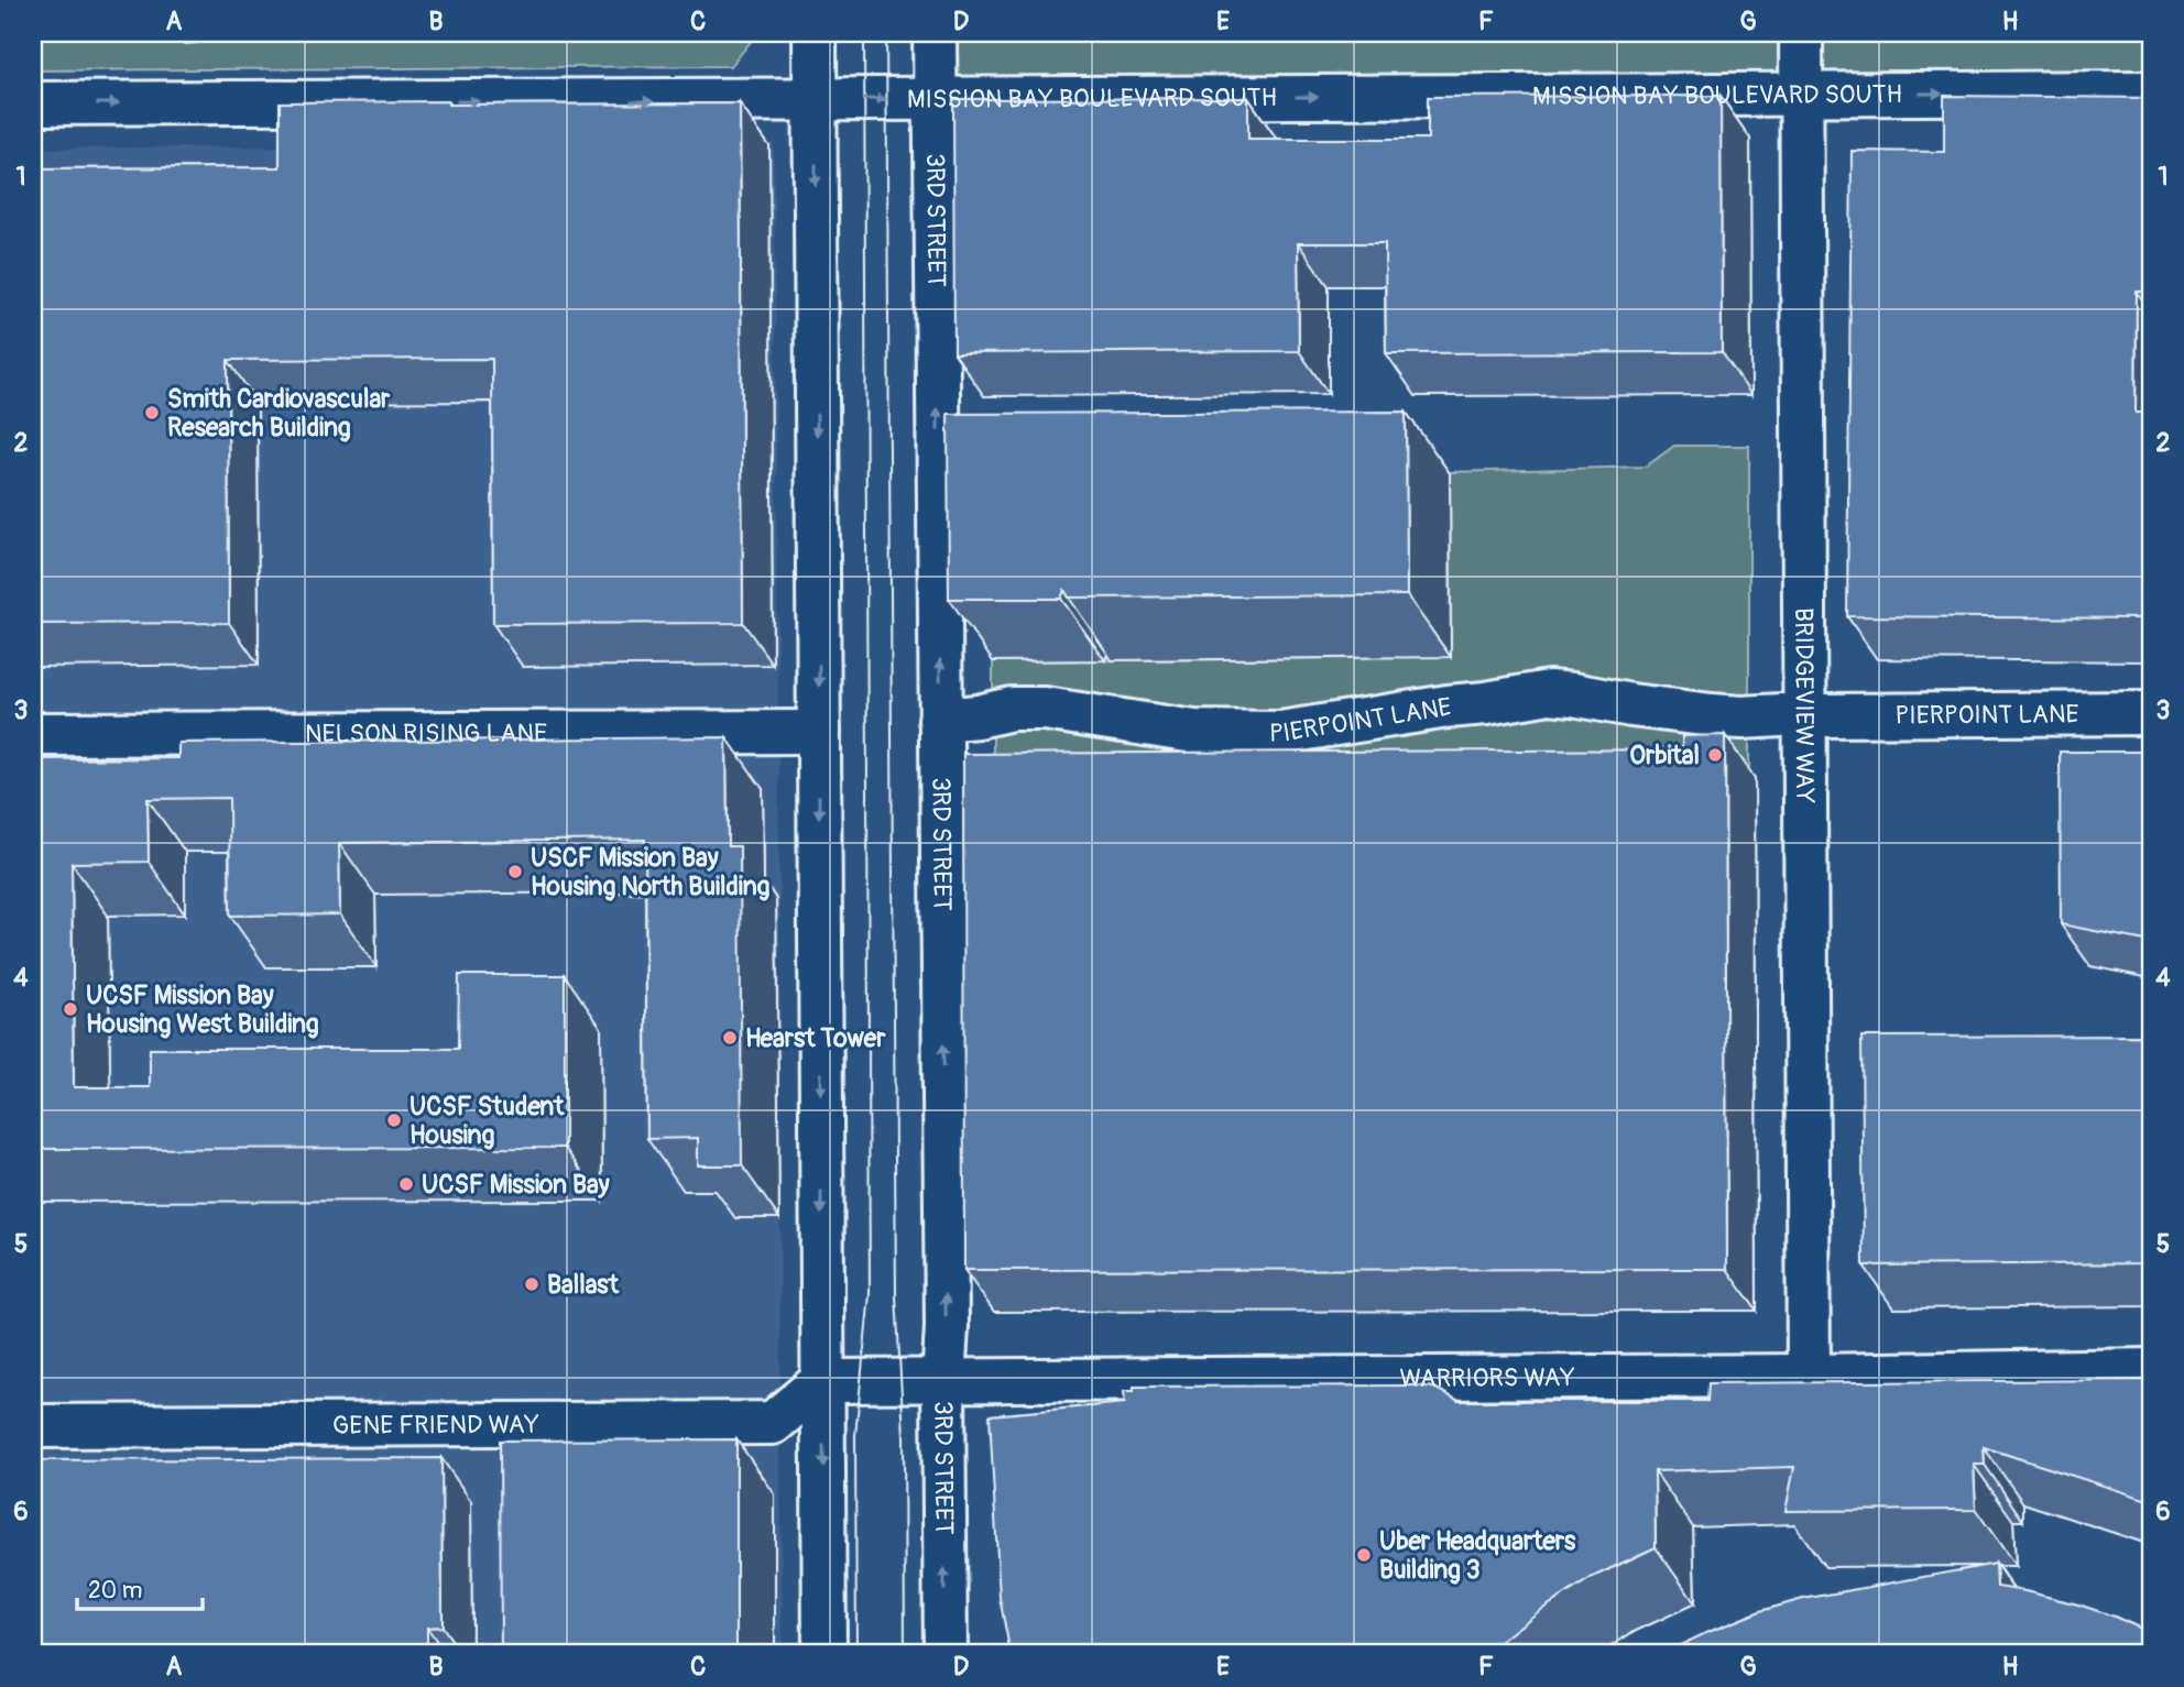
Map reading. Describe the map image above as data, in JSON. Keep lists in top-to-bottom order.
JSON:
{
  "streets": {
    "street": [
      "MISSION BAY BOULEVARD SOUTH",
      "3RD STREET",
      "BRIDGEVIEW WAY",
      "PIERPOINT LANE",
      "NELSON RISING LANE",
      "WARRIORS WAY",
      "GENE FRIEND WAY"
    ]
  },
  "crossings": [
    ["MISSION BAY BOULEVARD SOUTH", "3RD STREET"],
    ["MISSION BAY BOULEVARD SOUTH", "BRIDGEVIEW WAY"],
    ["3RD STREET", "PIERPOINT LANE"],
    ["3RD STREET", "WARRIORS WAY"],
    ["BRIDGEVIEW WAY", "WARRIORS WAY"],
    ["WARRIORS WAY", "GENE FRIEND WAY"]
  ],
  "one_way": ["MISSION BAY BOULEVARD SOUTH"],
  "places": [
    "Smith Cardiovascular Research Building",
    "Orbital",
    "USCF Mission Bay Housing North Building",
    "UCSF Mission Bay Housing West Building",
    "Hearst Tower",
    "UCSF Student Housing",
    "UCSF Mission Bay",
    "Ballast",
    "Uber Headquarters Building 3"
  ],
  "scale_bar": "20 m",
  "grid": {
    "columns": [
      "A",
      "B",
      "C",
      "D",
      "E",
      "F",
      "G",
      "H"
    ],
    "rows": [
      "1",
      "2",
      "3",
      "4",
      "5",
      "6"
    ]
  }
}
